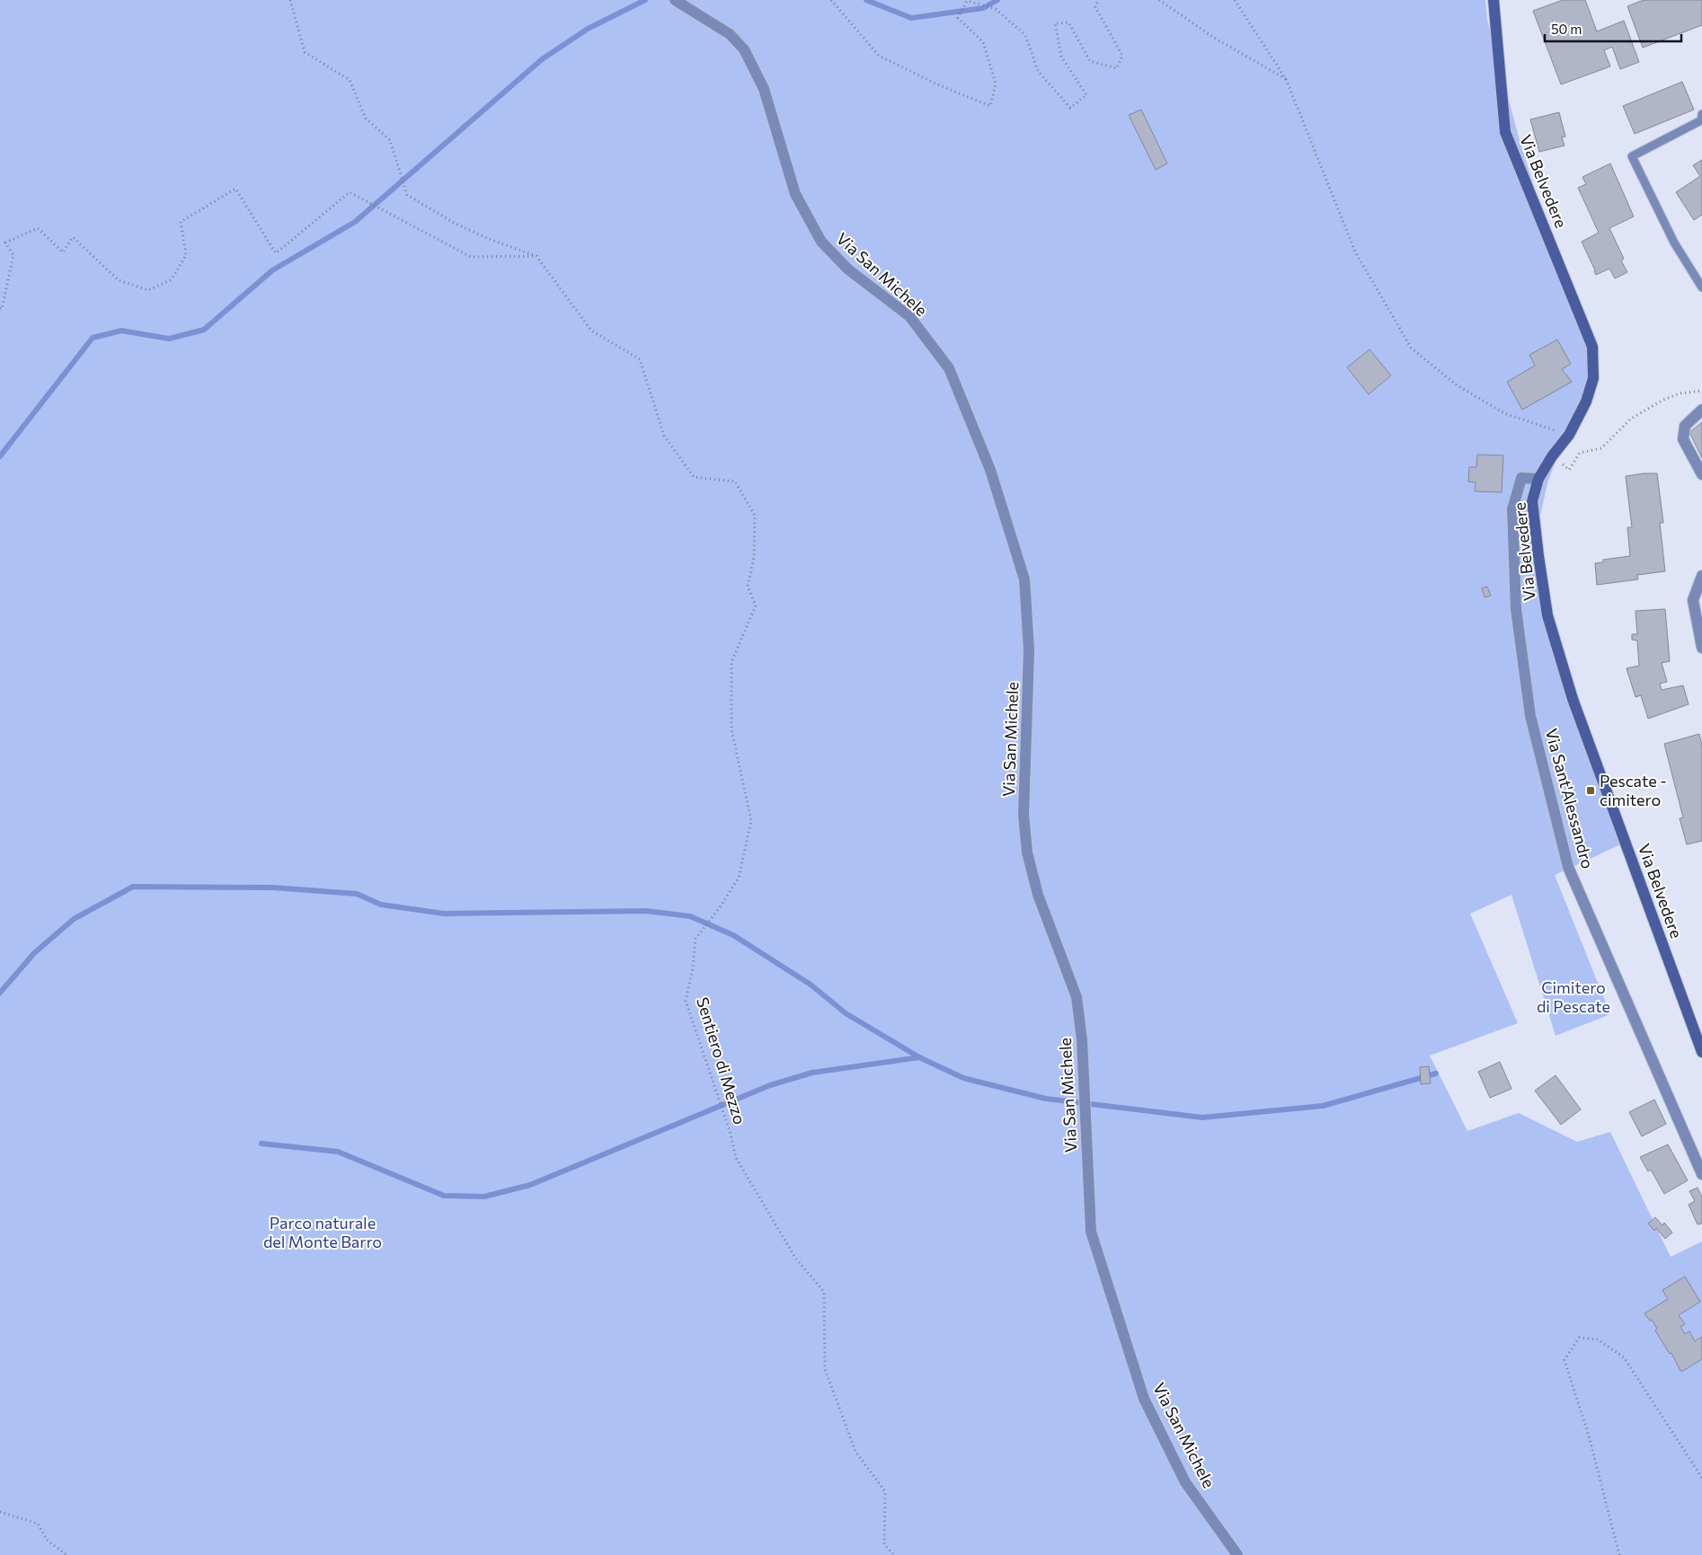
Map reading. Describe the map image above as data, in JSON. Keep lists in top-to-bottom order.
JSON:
{
  "streets": {
    "main road": ["Via Belvedere"],
    "street": ["Via San Michele", "Via Sant'Alessandro"],
    "path": ["Sentiero di Mezzo"]
  },
  "crossings": [
    ["Via Belvedere", "Via Sant'Alessandro"]
  ],
  "parks": ["Cimitero di Pescate", "Parco naturale del Monte Barro"],
  "places": {
    "transit": ["Pescate - cimitero"]
  },
  "scale_bar": "50 m"
}
